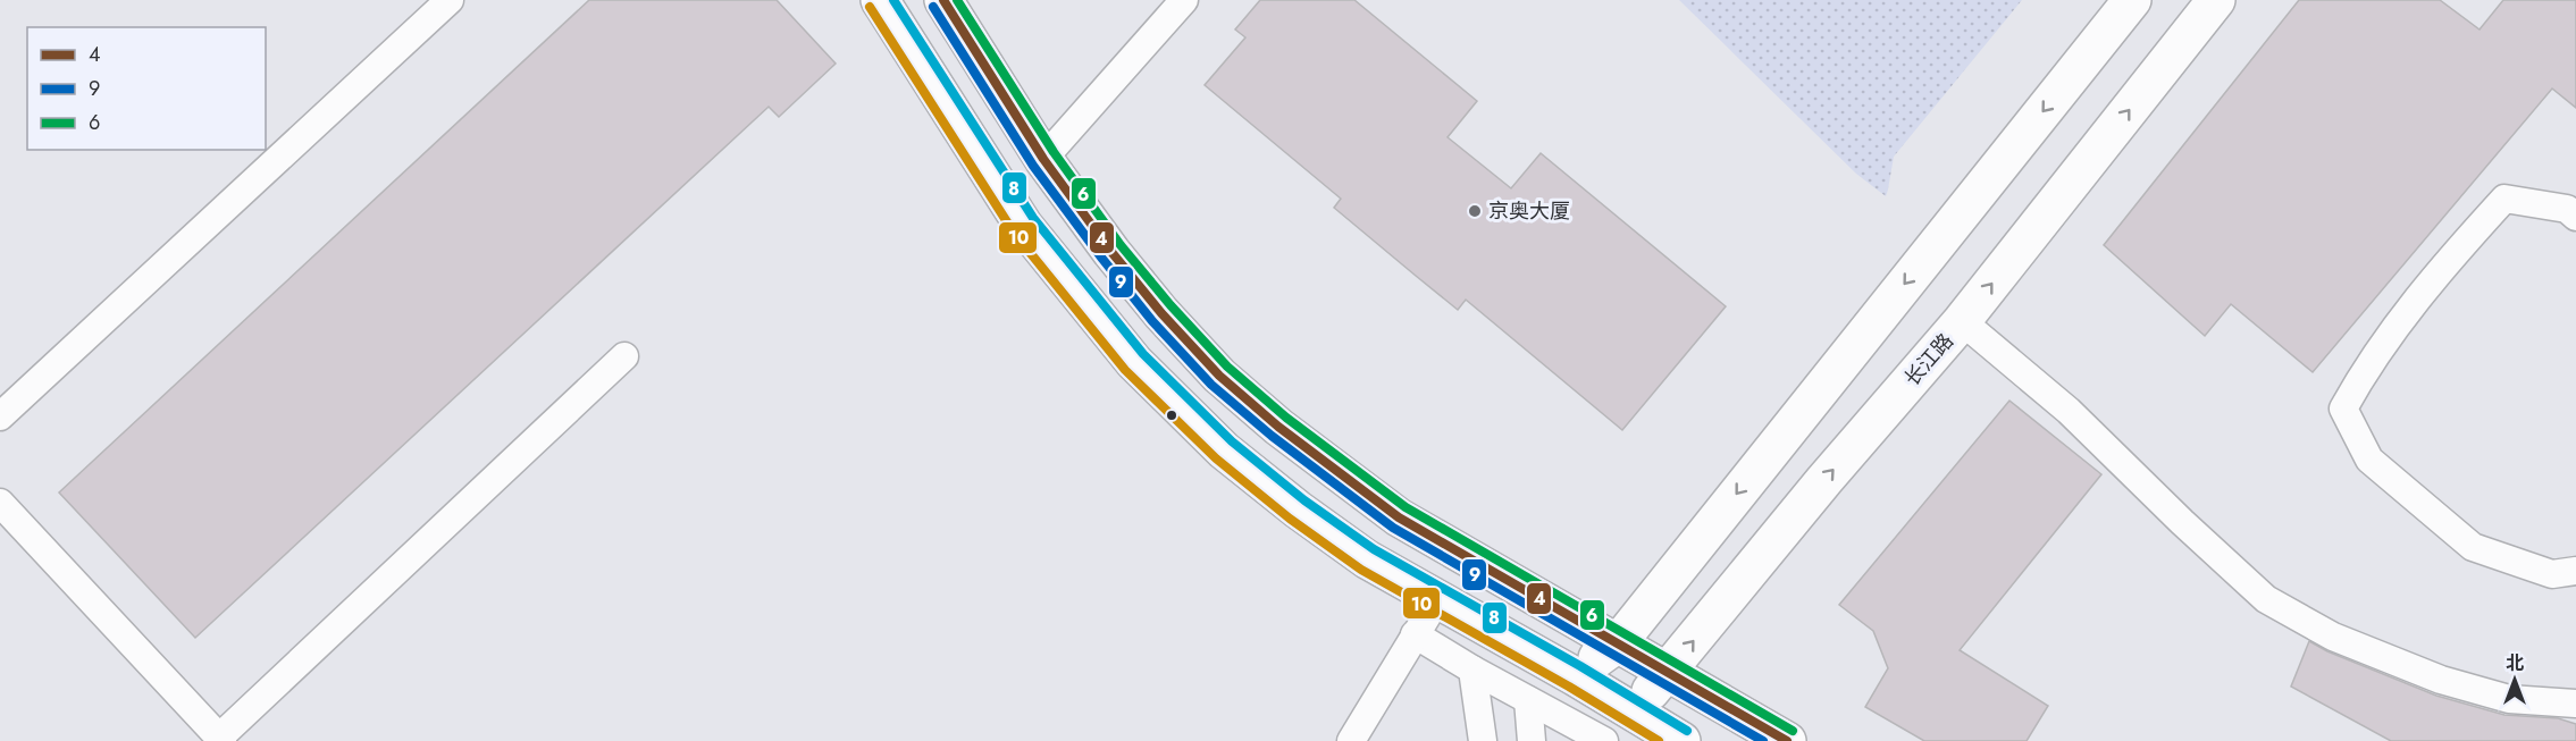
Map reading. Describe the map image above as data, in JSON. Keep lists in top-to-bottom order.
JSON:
{
  "streets": {
    "main road": ["长江路"]
  },
  "places": ["京奥大厦"],
  "lines": [
    "transit line 4",
    "transit line 6",
    "transit line 8",
    "transit line 9",
    "transit line 10"
  ],
  "legend": ["4", "9", "6"],
  "north": "top"
}
